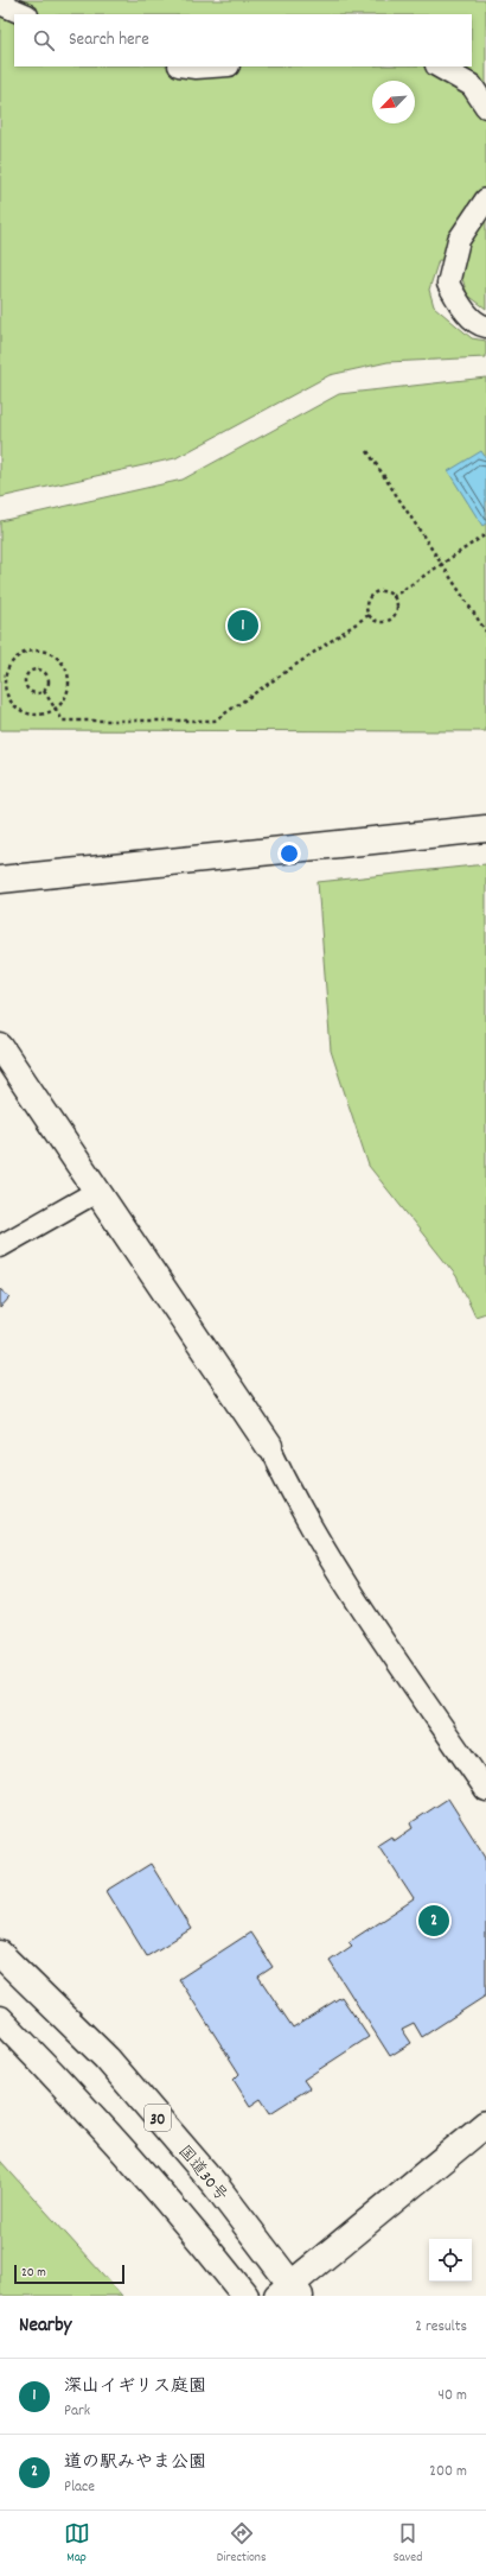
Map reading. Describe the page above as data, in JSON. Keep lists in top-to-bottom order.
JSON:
{
  "streets": {
    "main road": ["30", "国道30号"]
  },
  "scale_bar": "20 m",
  "north": "bottom left",
  "page": {
    "search": "Search here",
    "pins": ["1", "2"],
    "scale": "20 m",
    "heading": ["Nearby", "2 results"],
    "list": [
      {
        "mark": "1",
        "name": "深山イギリス庭園",
        "note": "Park",
        "value": "40 m"
      },
      {
        "mark": "2",
        "name": "道の駅みやま公園",
        "note": "Place",
        "value": "200 m"
      }
    ],
    "nav": ["Map", "Directions", "Saved"]
  }
}
